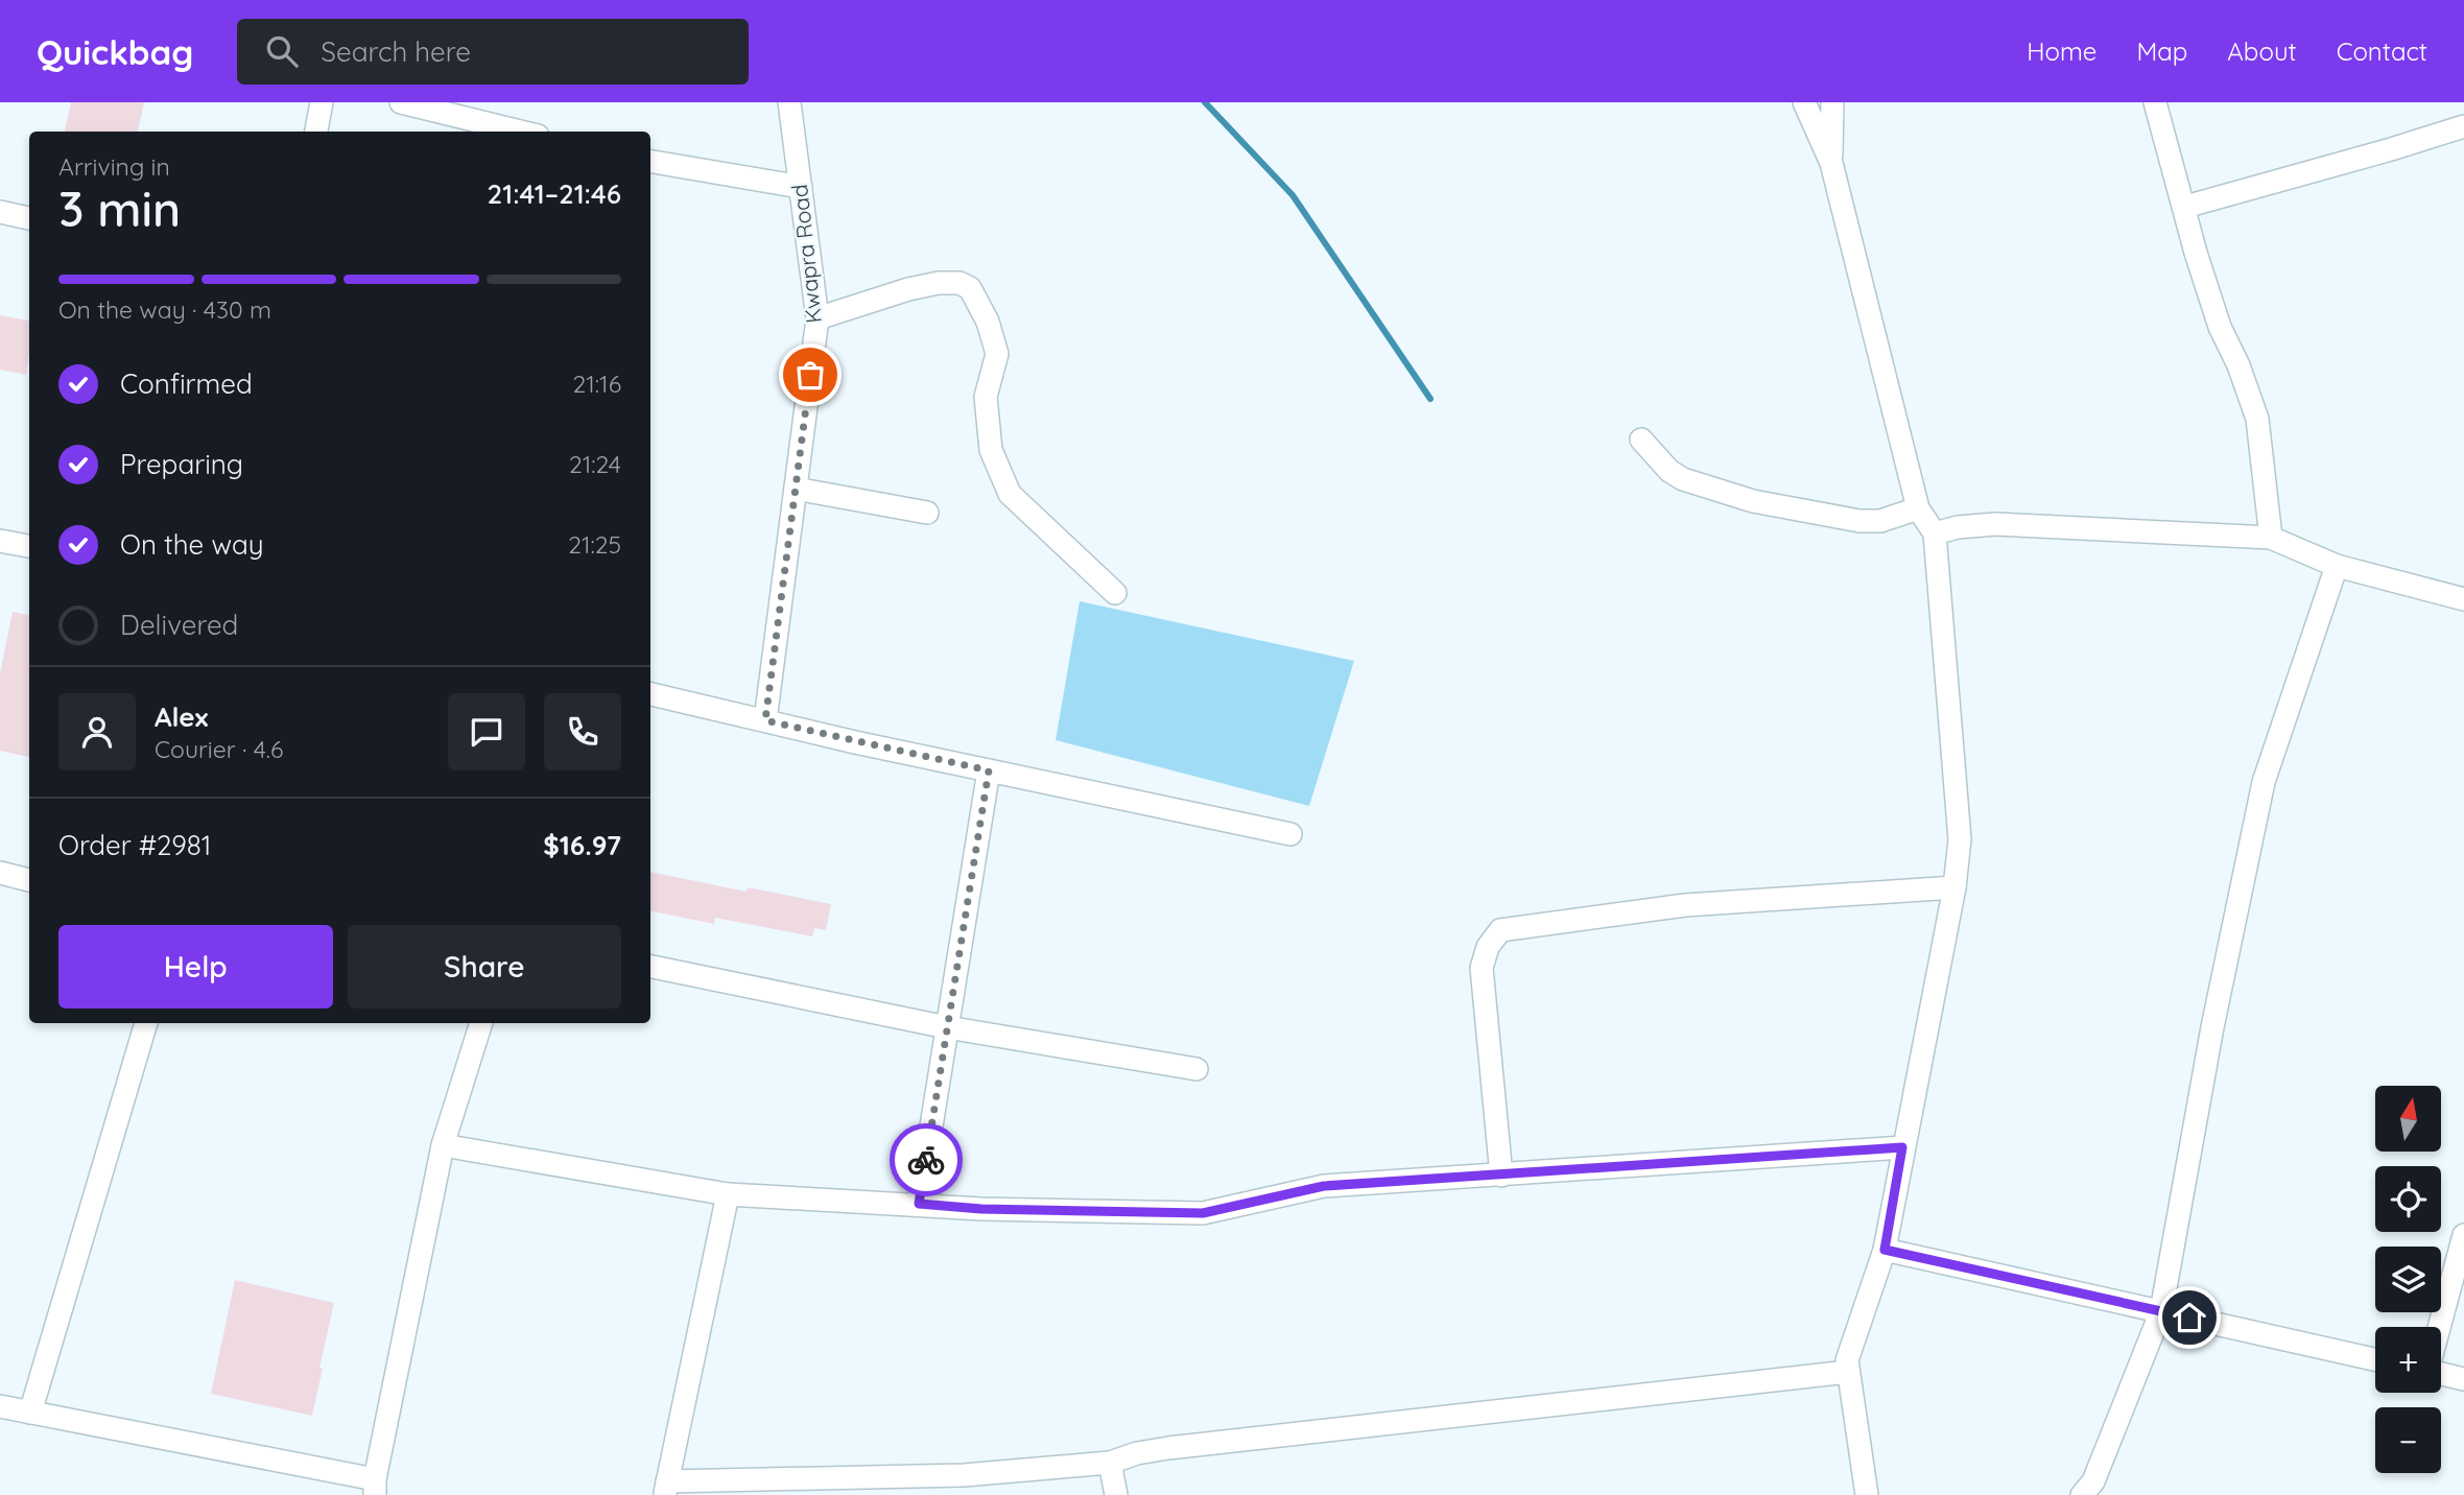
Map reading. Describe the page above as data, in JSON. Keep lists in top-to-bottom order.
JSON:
{
  "streets": {
    "street": ["Kwapra Road"]
  },
  "north": "top",
  "page": {
    "header": "Quickbag",
    "search": "Search here",
    "nav": [
      "Home",
      "Map",
      "About",
      "Contact"
    ],
    "heading": ["3 min", "Arriving in", "21:41–21:46"],
    "panel": [
      "Alex",
      "Courier · 4.6",
      "Order #2981",
      "$16.97"
    ],
    "bar": "On the way · 430 m",
    "list": [
      ["Confirmed", "21:16"],
      ["Preparing", "21:24"],
      ["On the way", "21:25"],
      "Delivered"
    ],
    "buttons": ["Help", "Share"],
    "map_buttons": ["+", "−"]
  }
}
